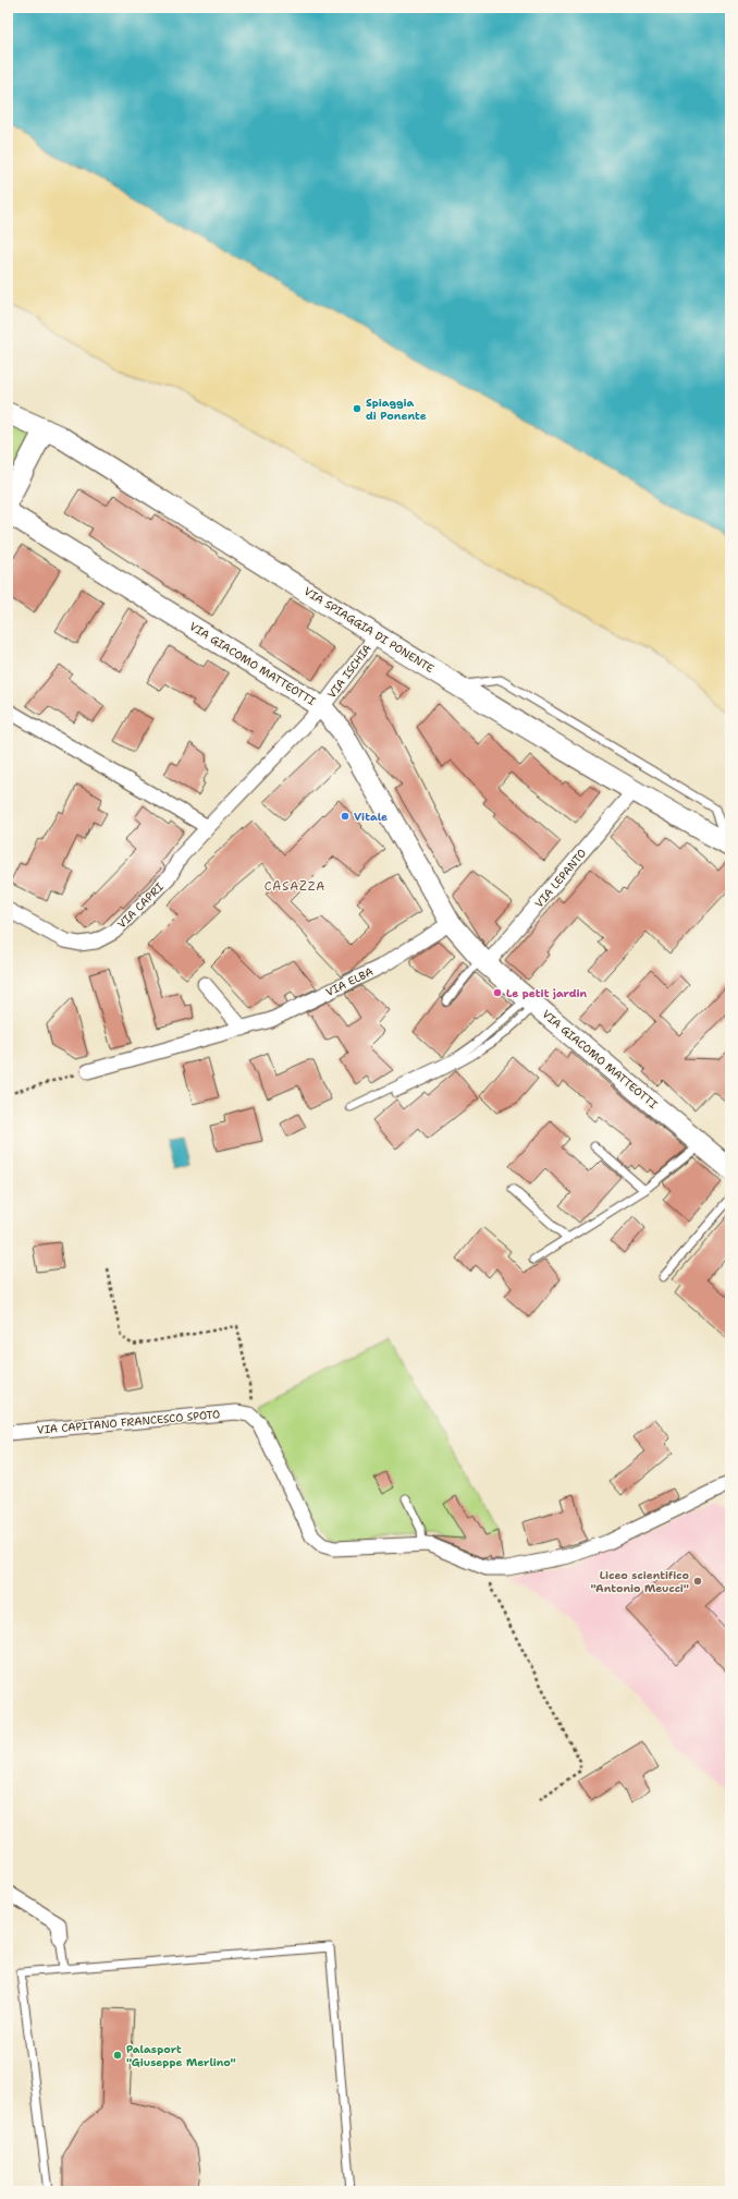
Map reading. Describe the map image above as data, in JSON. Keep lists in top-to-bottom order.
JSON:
{
  "streets": {
    "street": [
      "VIA SPIAGGIA DI PONENTE",
      "VIA GIACOMO MATTEOTTI",
      "VIA ISCHIA",
      "VIA LEPANTO",
      "VIA CAPRI",
      "VIA ELBA",
      "VIA CAPITANO FRANCESCO SPOTO"
    ]
  },
  "crossings": [
    ["VIA SPIAGGIA DI PONENTE", "VIA ISCHIA"],
    ["VIA SPIAGGIA DI PONENTE", "VIA LEPANTO"],
    ["VIA GIACOMO MATTEOTTI", "VIA ISCHIA"],
    ["VIA GIACOMO MATTEOTTI", "VIA LEPANTO"],
    ["VIA GIACOMO MATTEOTTI", "VIA CAPRI"],
    ["VIA GIACOMO MATTEOTTI", "VIA ELBA"],
    ["VIA ISCHIA", "VIA CAPRI"]
  ],
  "districts": ["CASAZZA"],
  "places": [
    "Spiaggia di Ponente",
    "Vitale",
    "Le petit jardin",
    "Liceo scientifico \"Antonio Meucci\"",
    "Palasport \"Giuseppe Merlino\""
  ]
}
